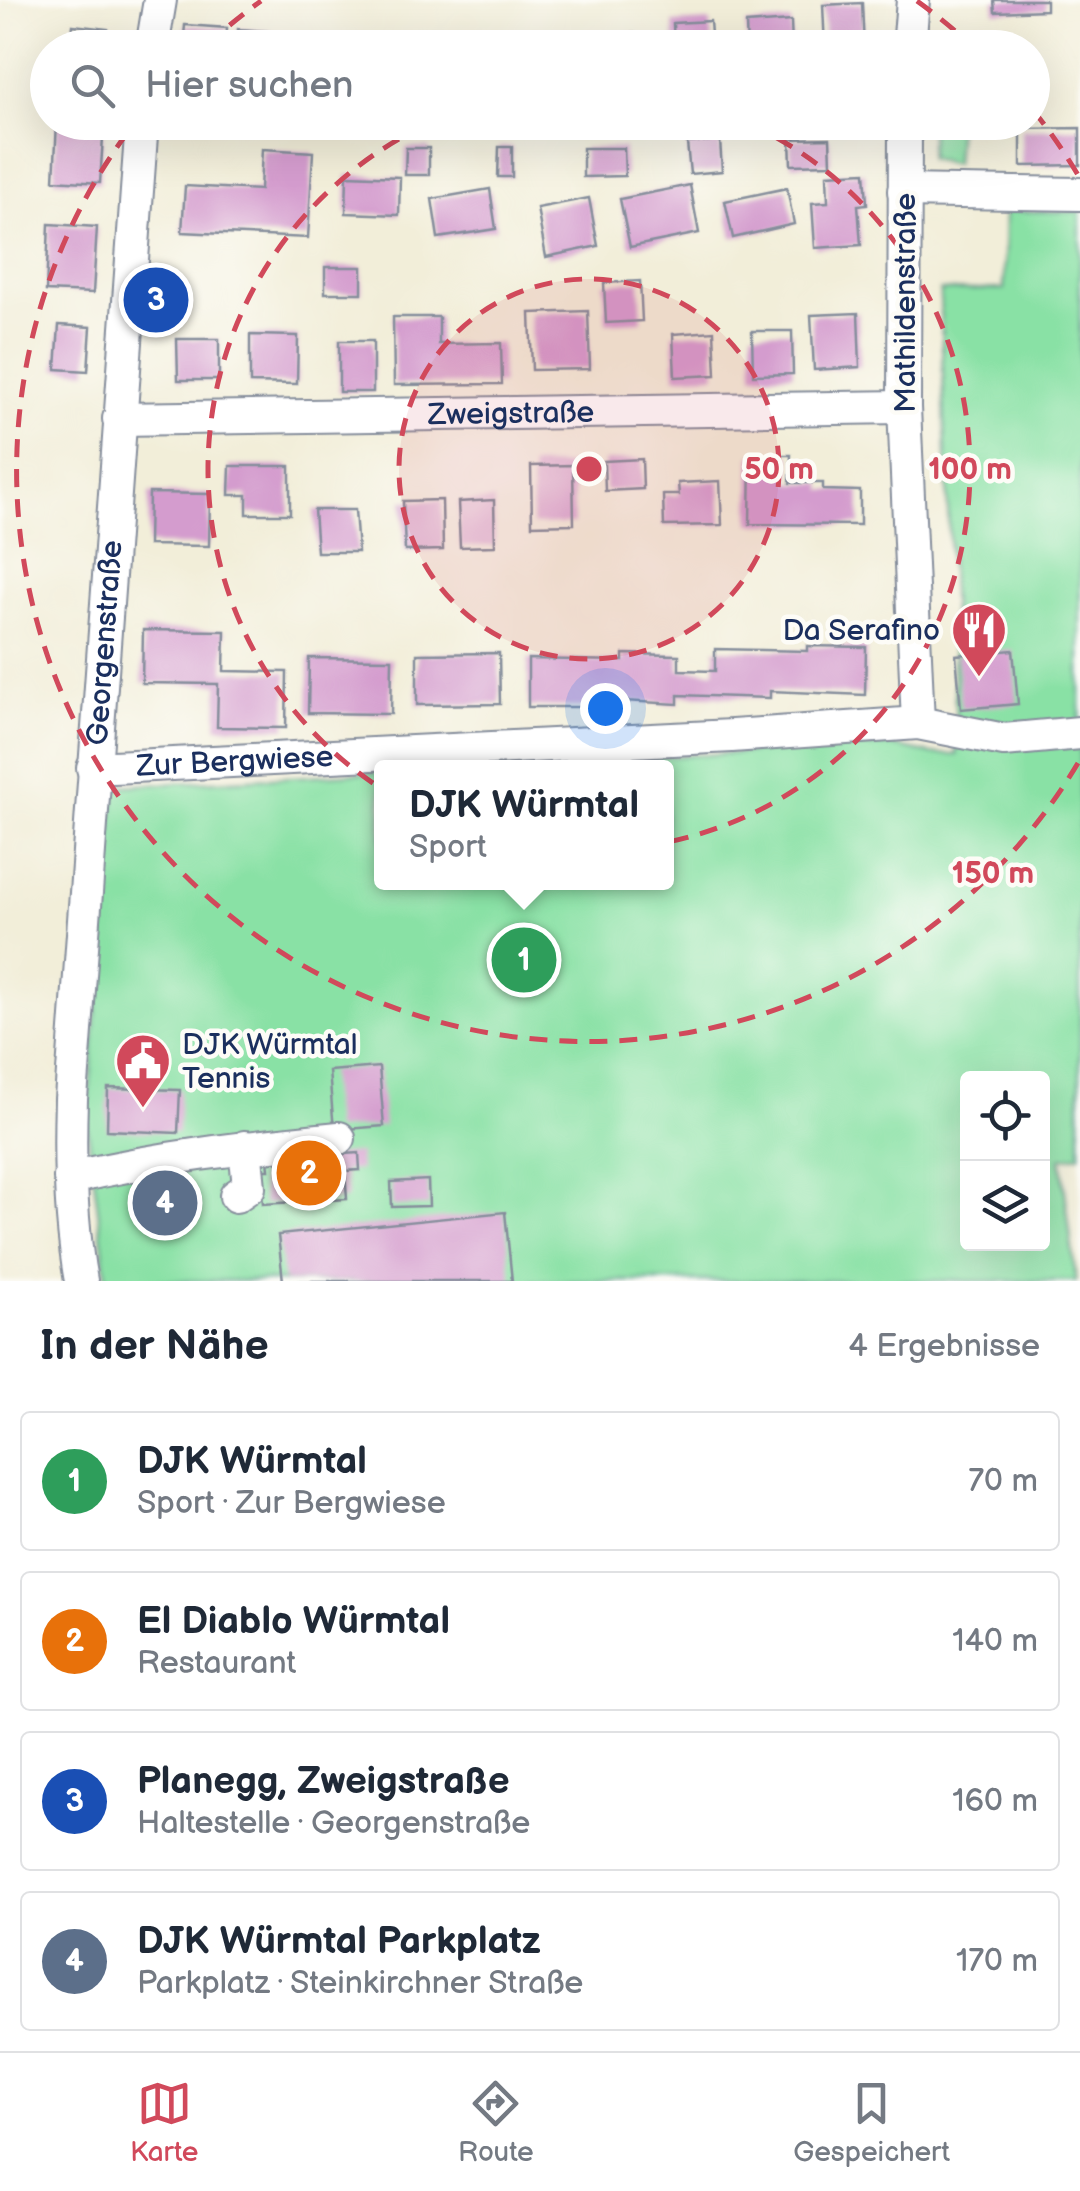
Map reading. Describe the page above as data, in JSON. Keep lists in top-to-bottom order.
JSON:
{
  "streets": {
    "street": [
      "Mathildenstraße",
      "Zweigstraße",
      "Georgenstraße",
      "Zur Bergwiese"
    ]
  },
  "crossings": [
    ["Mathildenstraße", "Zweigstraße"],
    ["Mathildenstraße", "Zur Bergwiese"],
    ["Zweigstraße", "Georgenstraße"],
    ["Georgenstraße", "Zur Bergwiese"]
  ],
  "places": {
    "restaurant": ["Da Serafino"],
    "public building": ["DJK Würmtal Tennis"]
  },
  "page": {
    "search": "Hier suchen",
    "pins": [
      "3",
      "1",
      "2",
      "4"
    ],
    "popup": ["DJK Würmtal", "Sport"],
    "heading": ["In der Nähe", "4 Ergebnisse"],
    "list": [
      {
        "mark": "1",
        "name": "DJK Würmtal",
        "note": "Sport · Zur Bergwiese",
        "value": "70 m"
      },
      {
        "mark": "2",
        "name": "El Diablo Würmtal",
        "note": "Restaurant",
        "value": "140 m"
      },
      {
        "mark": "3",
        "name": "Planegg, Zweigstraße",
        "note": "Haltestelle · Georgenstraße",
        "value": "160 m"
      },
      {
        "mark": "4",
        "name": "DJK Würmtal Parkplatz",
        "note": "Parkplatz · Steinkirchner Straße",
        "value": "170 m"
      }
    ],
    "nav": ["Karte", "Route", "Gespeichert"]
  },
  "rings": ["50 m", "100 m", "150 m"]
}
